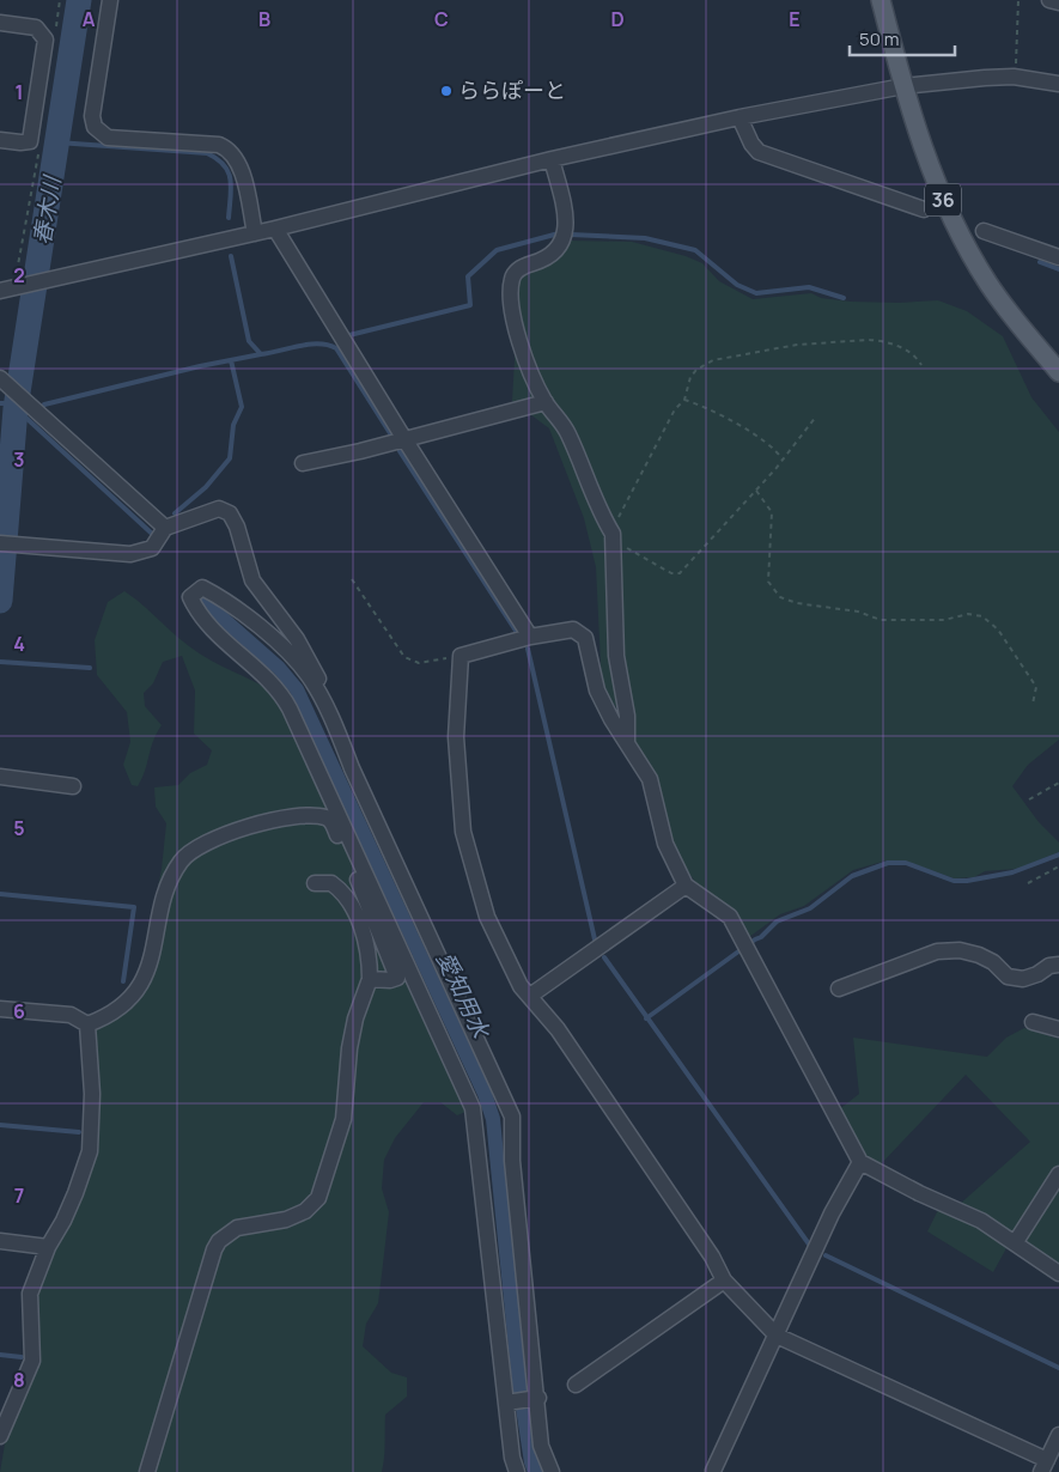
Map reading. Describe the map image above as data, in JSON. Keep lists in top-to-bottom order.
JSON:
{
  "streets": {
    "main road": ["36"]
  },
  "water": ["春木川", "愛知用水"],
  "places": ["ららぽーと"],
  "scale_bar": "50 m",
  "grid": {
    "columns": [
      "A",
      "B",
      "C",
      "D",
      "E"
    ],
    "rows": [
      "1",
      "2",
      "3",
      "4",
      "5",
      "6",
      "7",
      "8"
    ]
  }
}
